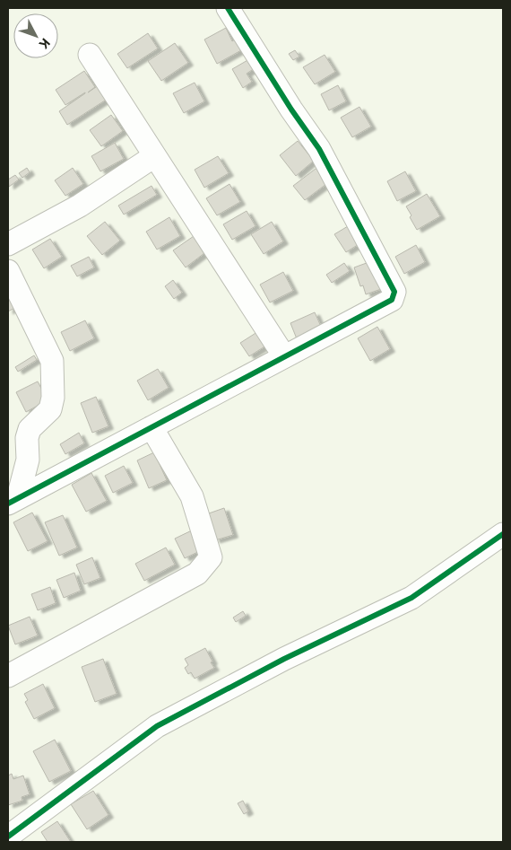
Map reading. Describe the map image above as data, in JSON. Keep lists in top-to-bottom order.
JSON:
{
  "north": "bottom right"
}
